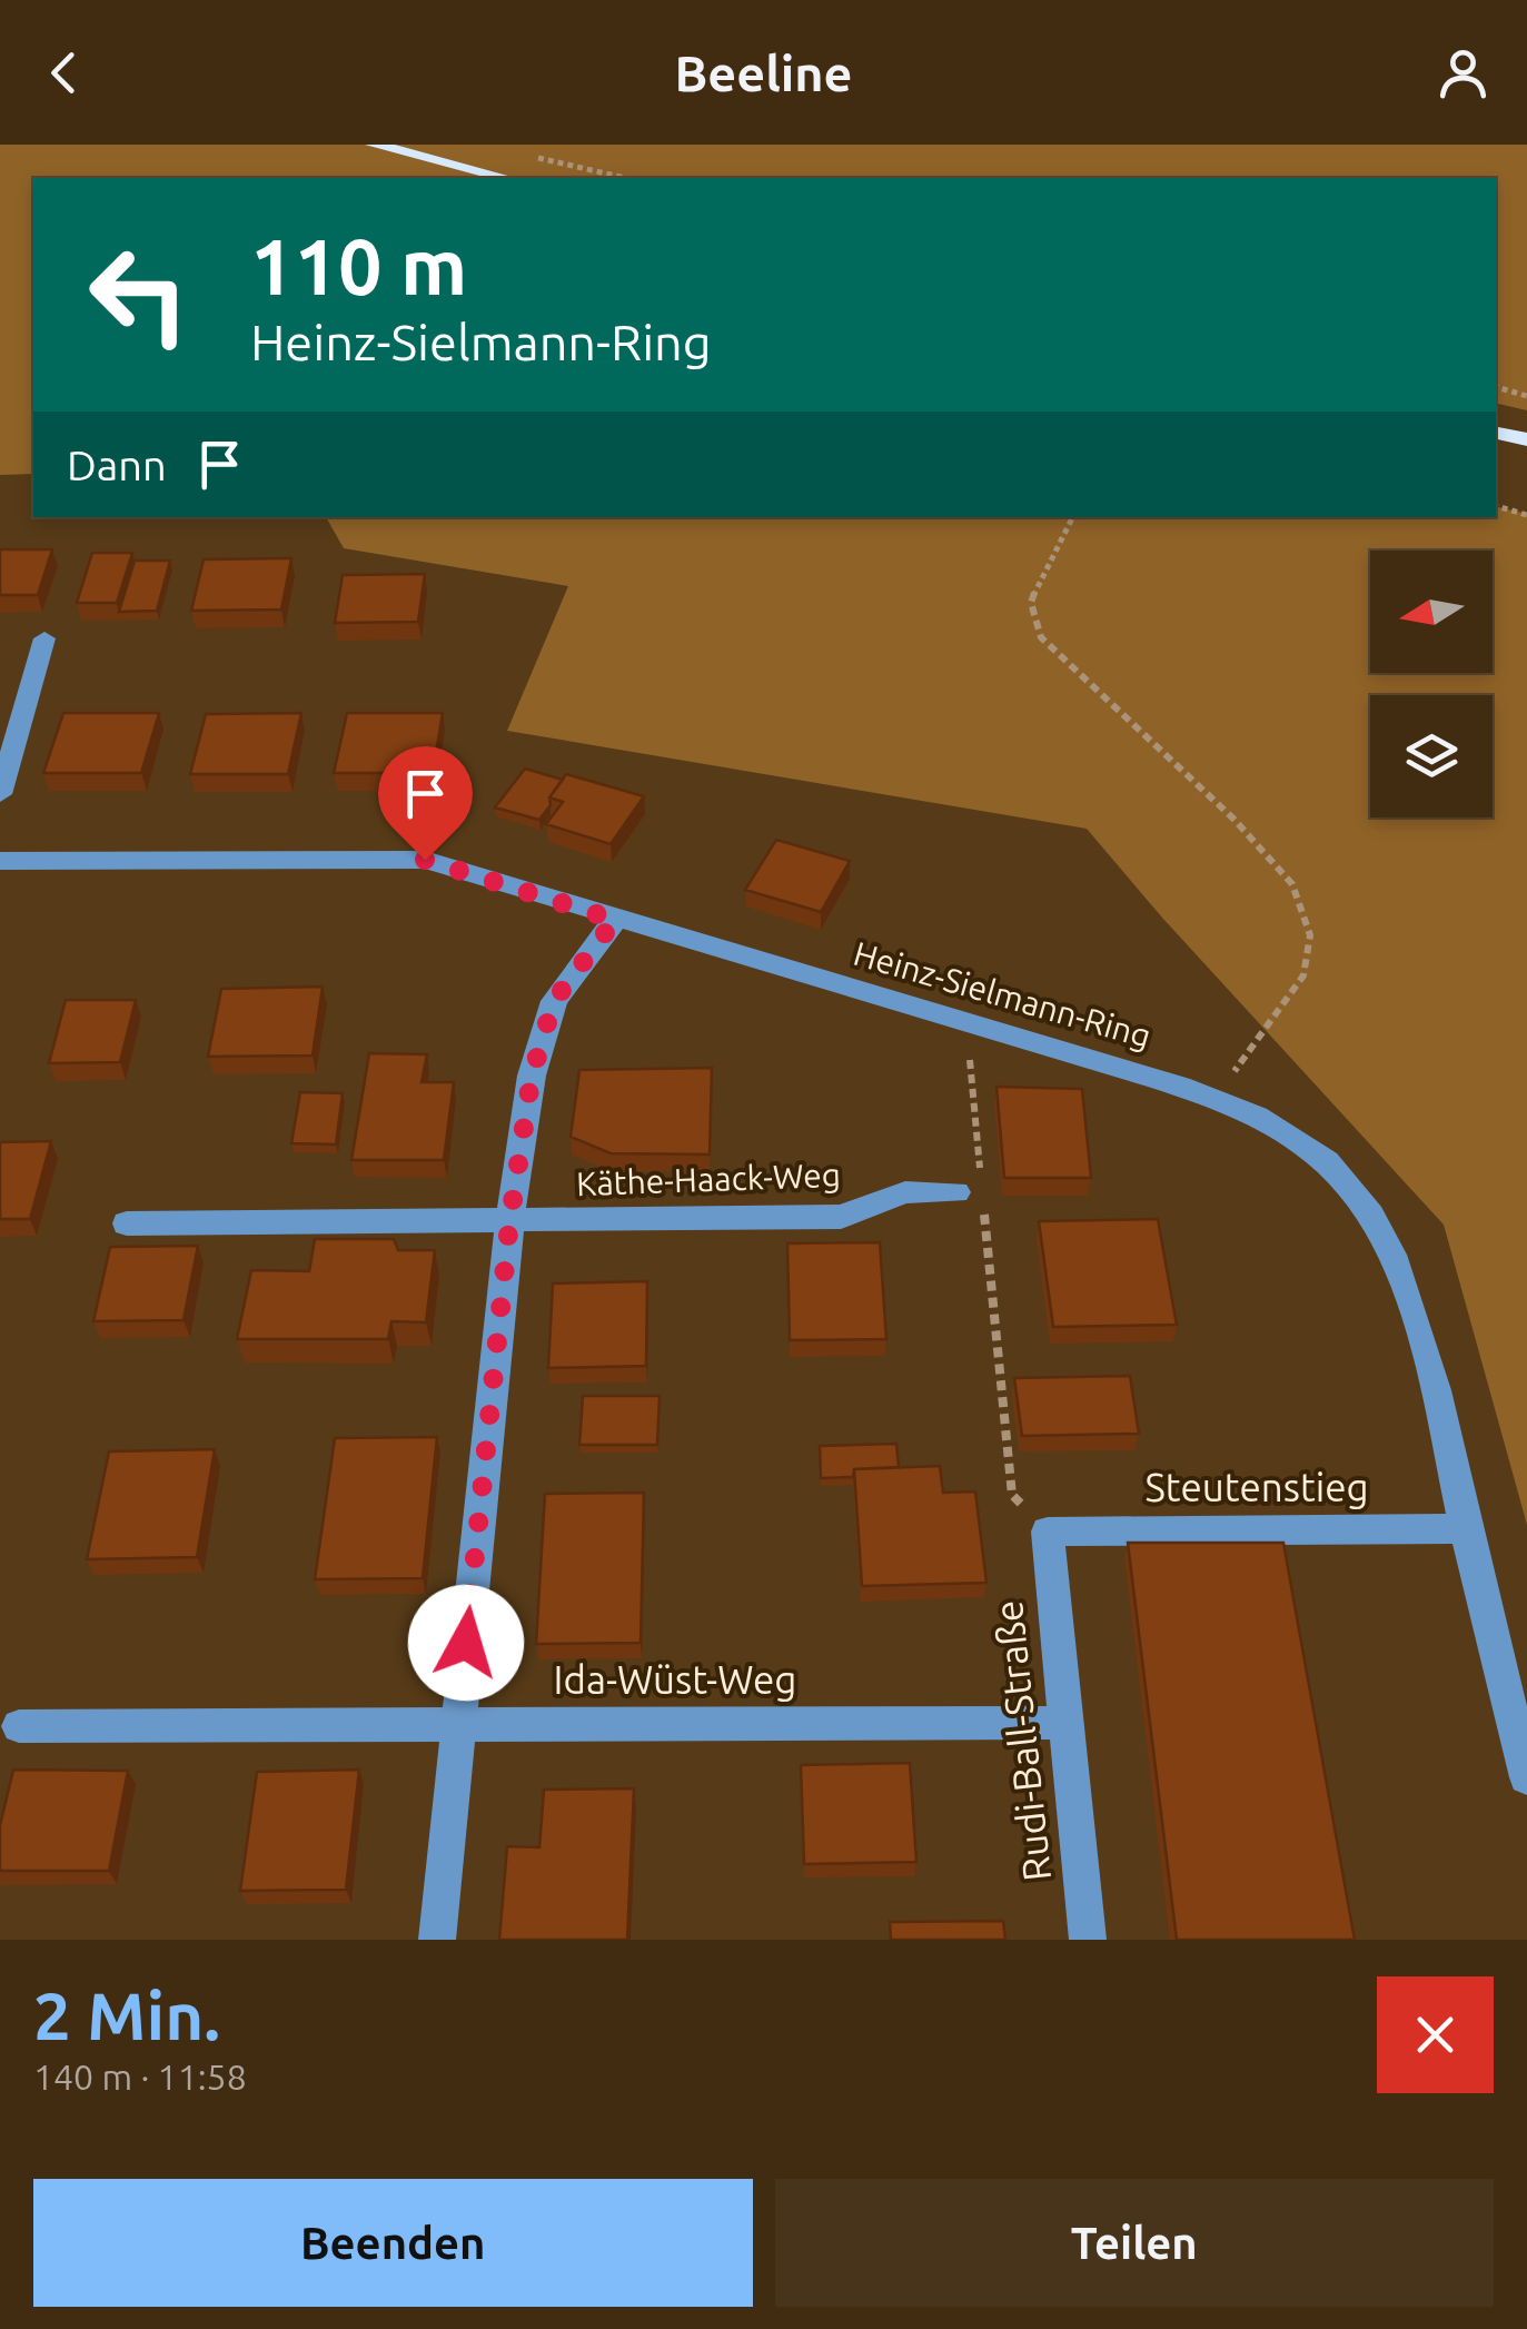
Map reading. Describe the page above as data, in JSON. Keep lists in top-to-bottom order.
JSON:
{
  "streets": {
    "street": [
      "Heinz-Sielmann-Ring",
      "Käthe-Haack-Weg",
      "Steutenstieg",
      "Ida-Wüst-Weg",
      "Rudi-Ball-Straße"
    ]
  },
  "crossings": [
    ["Heinz-Sielmann-Ring", "Steutenstieg"],
    ["Steutenstieg", "Rudi-Ball-Straße"],
    ["Ida-Wüst-Weg", "Rudi-Ball-Straße"]
  ],
  "north": "left",
  "page": {
    "header": "Beeline",
    "turn": ["110 m", "Heinz-Sielmann-Ring"],
    "then": "Dann",
    "heading": ["2 Min.", "140 m · 11:58"],
    "buttons": ["Beenden", "Teilen"]
  }
}
